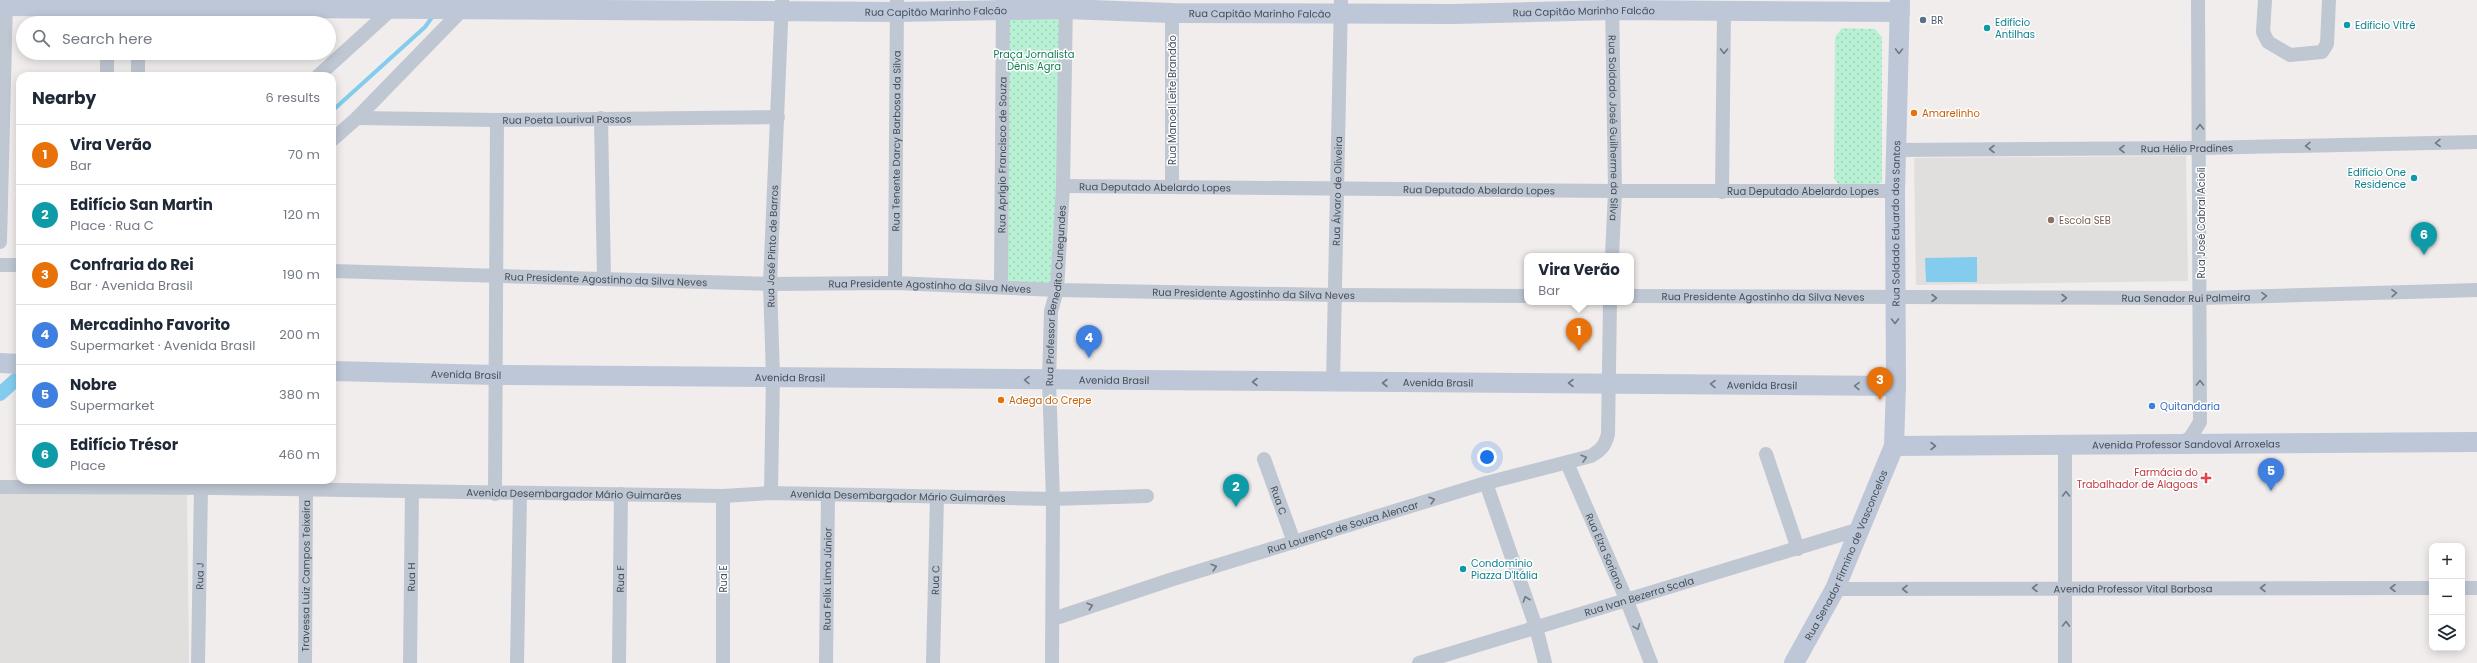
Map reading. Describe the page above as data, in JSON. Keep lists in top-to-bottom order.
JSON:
{
  "streets": {
    "street": [
      "Rua Capitão Marinho Falcão",
      "Rua Manoel Leite Brandão",
      "Rua Poeta Lourival Passos",
      "Rua Soldado José Guilherme da Silva",
      "Rua Tenente Darcy Barbosa da Silva",
      "Rua Hélio Pradines",
      "Rua Aprígio Francisco de Souza",
      "Rua Deputado Abelardo Lopes",
      "Rua Álvaro de Oliveira",
      "Rua Soldado Eduardo dos Santos",
      "Rua José Cabral Acioli",
      "Rua José Pinto de Barros",
      "Rua Presidente Agostinho da Silva Neves",
      "Rua Professor Benedito Cunegundes",
      "Rua Senador Rui Palmeira",
      "Avenida Brasil",
      "Avenida Professor Sandoval Arroxelas",
      "Avenida Desembargador Mário Guimarães",
      "Rua C",
      "Rua Lourenço de Souza Alencar",
      "Rua Elza Soriano",
      "Rua Senador Firmino de Vasconcelos",
      "Rua J",
      "Travessa Luiz Campos Teixeira",
      "Rua H",
      "Rua F",
      "Rua E",
      "Rua Felix Lima Júnior",
      "Avenida Professor Vital Barbosa",
      "Rua Ivan Bezerra Scala"
    ]
  },
  "crossings": [
    ["Rua Capitão Marinho Falcão", "Rua Manoel Leite Brandão"],
    ["Rua Capitão Marinho Falcão", "Rua Soldado José Guilherme da Silva"],
    ["Rua Capitão Marinho Falcão", "Rua Tenente Darcy Barbosa da Silva"],
    ["Rua Capitão Marinho Falcão", "Rua Aprígio Francisco de Souza"],
    ["Rua Capitão Marinho Falcão", "Rua Álvaro de Oliveira"],
    ["Rua Capitão Marinho Falcão", "Rua Soldado Eduardo dos Santos"],
    ["Rua Capitão Marinho Falcão", "Rua José Pinto de Barros"],
    ["Rua Capitão Marinho Falcão", "Rua Professor Benedito Cunegundes"],
    ["Rua Manoel Leite Brandão", "Rua Deputado Abelardo Lopes"],
    ["Rua Poeta Lourival Passos", "Rua José Pinto de Barros"],
    ["Rua Soldado José Guilherme da Silva", "Rua Deputado Abelardo Lopes"],
    ["Rua Tenente Darcy Barbosa da Silva", "Rua Presidente Agostinho da Silva Neves"],
    ["Rua Hélio Pradines", "Rua Soldado Eduardo dos Santos"],
    ["Rua Hélio Pradines", "Rua José Cabral Acioli"],
    ["Rua Aprígio Francisco de Souza", "Rua Presidente Agostinho da Silva Neves"],
    ["Rua Deputado Abelardo Lopes", "Rua Álvaro de Oliveira"],
    ["Rua Deputado Abelardo Lopes", "Rua Soldado Eduardo dos Santos"],
    ["Rua Deputado Abelardo Lopes", "Rua Professor Benedito Cunegundes"],
    ["Rua Álvaro de Oliveira", "Rua Presidente Agostinho da Silva Neves"],
    ["Rua Álvaro de Oliveira", "Avenida Brasil"],
    ["Rua Soldado Eduardo dos Santos", "Rua Presidente Agostinho da Silva Neves"],
    ["Rua Soldado Eduardo dos Santos", "Rua Senador Rui Palmeira"],
    ["Rua Soldado Eduardo dos Santos", "Avenida Brasil"],
    ["Rua Soldado Eduardo dos Santos", "Avenida Professor Sandoval Arroxelas"],
    ["Rua Soldado Eduardo dos Santos", "Rua Senador Firmino de Vasconcelos"],
    ["Rua José Cabral Acioli", "Rua Senador Rui Palmeira"],
    ["Rua José Pinto de Barros", "Rua Presidente Agostinho da Silva Neves"],
    ["Rua José Pinto de Barros", "Avenida Brasil"],
    ["Rua José Pinto de Barros", "Avenida Desembargador Mário Guimarães"],
    ["Rua Presidente Agostinho da Silva Neves", "Rua Professor Benedito Cunegundes"],
    ["Rua Presidente Agostinho da Silva Neves", "Rua Senador Rui Palmeira"],
    ["Rua Professor Benedito Cunegundes", "Avenida Brasil"],
    ["Rua Professor Benedito Cunegundes", "Avenida Desembargador Mário Guimarães"],
    ["Rua Professor Benedito Cunegundes", "Rua Lourenço de Souza Alencar"],
    ["Avenida Brasil", "Rua Lourenço de Souza Alencar"],
    ["Avenida Professor Sandoval Arroxelas", "Rua Senador Firmino de Vasconcelos"],
    ["Avenida Desembargador Mário Guimarães", "Rua C"],
    ["Avenida Desembargador Mário Guimarães", "Rua J"],
    ["Avenida Desembargador Mário Guimarães", "Travessa Luiz Campos Teixeira"],
    ["Avenida Desembargador Mário Guimarães", "Rua H"],
    ["Avenida Desembargador Mário Guimarães", "Rua F"],
    ["Avenida Desembargador Mário Guimarães", "Rua E"],
    ["Avenida Desembargador Mário Guimarães", "Rua Felix Lima Júnior"],
    ["Rua C", "Rua Lourenço de Souza Alencar"],
    ["Rua Lourenço de Souza Alencar", "Rua Elza Soriano"],
    ["Rua Elza Soriano", "Rua Ivan Bezerra Scala"],
    ["Rua Senador Firmino de Vasconcelos", "Avenida Professor Vital Barbosa"],
    ["Rua Senador Firmino de Vasconcelos", "Rua Ivan Bezerra Scala"]
  ],
  "one_way": [
    "Rua Hélio Pradines",
    "Rua José Cabral Acioli",
    "Rua Senador Rui Palmeira",
    "Avenida Brasil",
    "Rua Lourenço de Souza Alencar",
    "Avenida Professor Vital Barbosa"
  ],
  "parks": ["Praça Jornalista Dênis Agra"],
  "places": {
    "other": [
      "BR",
      "Edifício Vitré",
      "Edifício Antilhas",
      "Amarelinho",
      "Edifício One Residence",
      "Escola SEB",
      "Adega do Crepe",
      "Quitandaria",
      "Condomínio Piazza D'Itália"
    ],
    "health": ["Farmácia do Trabalhador de Alagoas"]
  },
  "page": {
    "search": "Search here",
    "heading": ["Nearby", "6 results"],
    "list": [
      {
        "mark": "1",
        "name": "Vira Verão",
        "note": "Bar",
        "value": "70 m"
      },
      {
        "mark": "2",
        "name": "Edifício San Martin",
        "note": "Place · Rua C",
        "value": "120 m"
      },
      {
        "mark": "3",
        "name": "Confraria do Rei",
        "note": "Bar · Avenida Brasil",
        "value": "190 m"
      },
      {
        "mark": "4",
        "name": "Mercadinho Favorito",
        "note": "Supermarket · Avenida Brasil",
        "value": "200 m"
      },
      {
        "mark": "5",
        "name": "Nobre",
        "note": "Supermarket",
        "value": "380 m"
      },
      {
        "mark": "6",
        "name": "Edifício Trésor",
        "note": "Place",
        "value": "460 m"
      }
    ],
    "pins": [
      "6",
      "1",
      "4",
      "3",
      "5",
      "2"
    ],
    "popup": ["Vira Verão", "Bar"],
    "map_buttons": ["+", "−"]
  }
}
